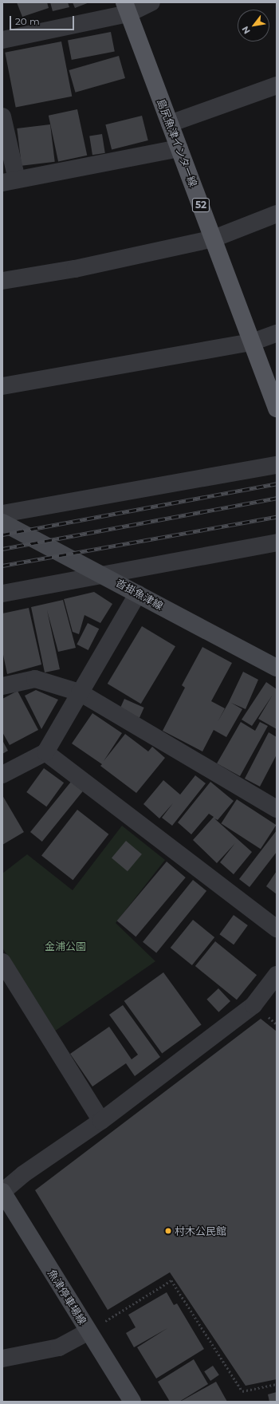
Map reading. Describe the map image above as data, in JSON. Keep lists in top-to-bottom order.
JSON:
{
  "streets": {
    "main road": [
      "島尻魚津インター線",
      "52",
      "沓掛魚津線",
      "魚津停車場線"
    ]
  },
  "parks": ["金浦公園"],
  "places": ["村木公民館"],
  "scale_bar": "20 m",
  "north": "bottom left"
}
